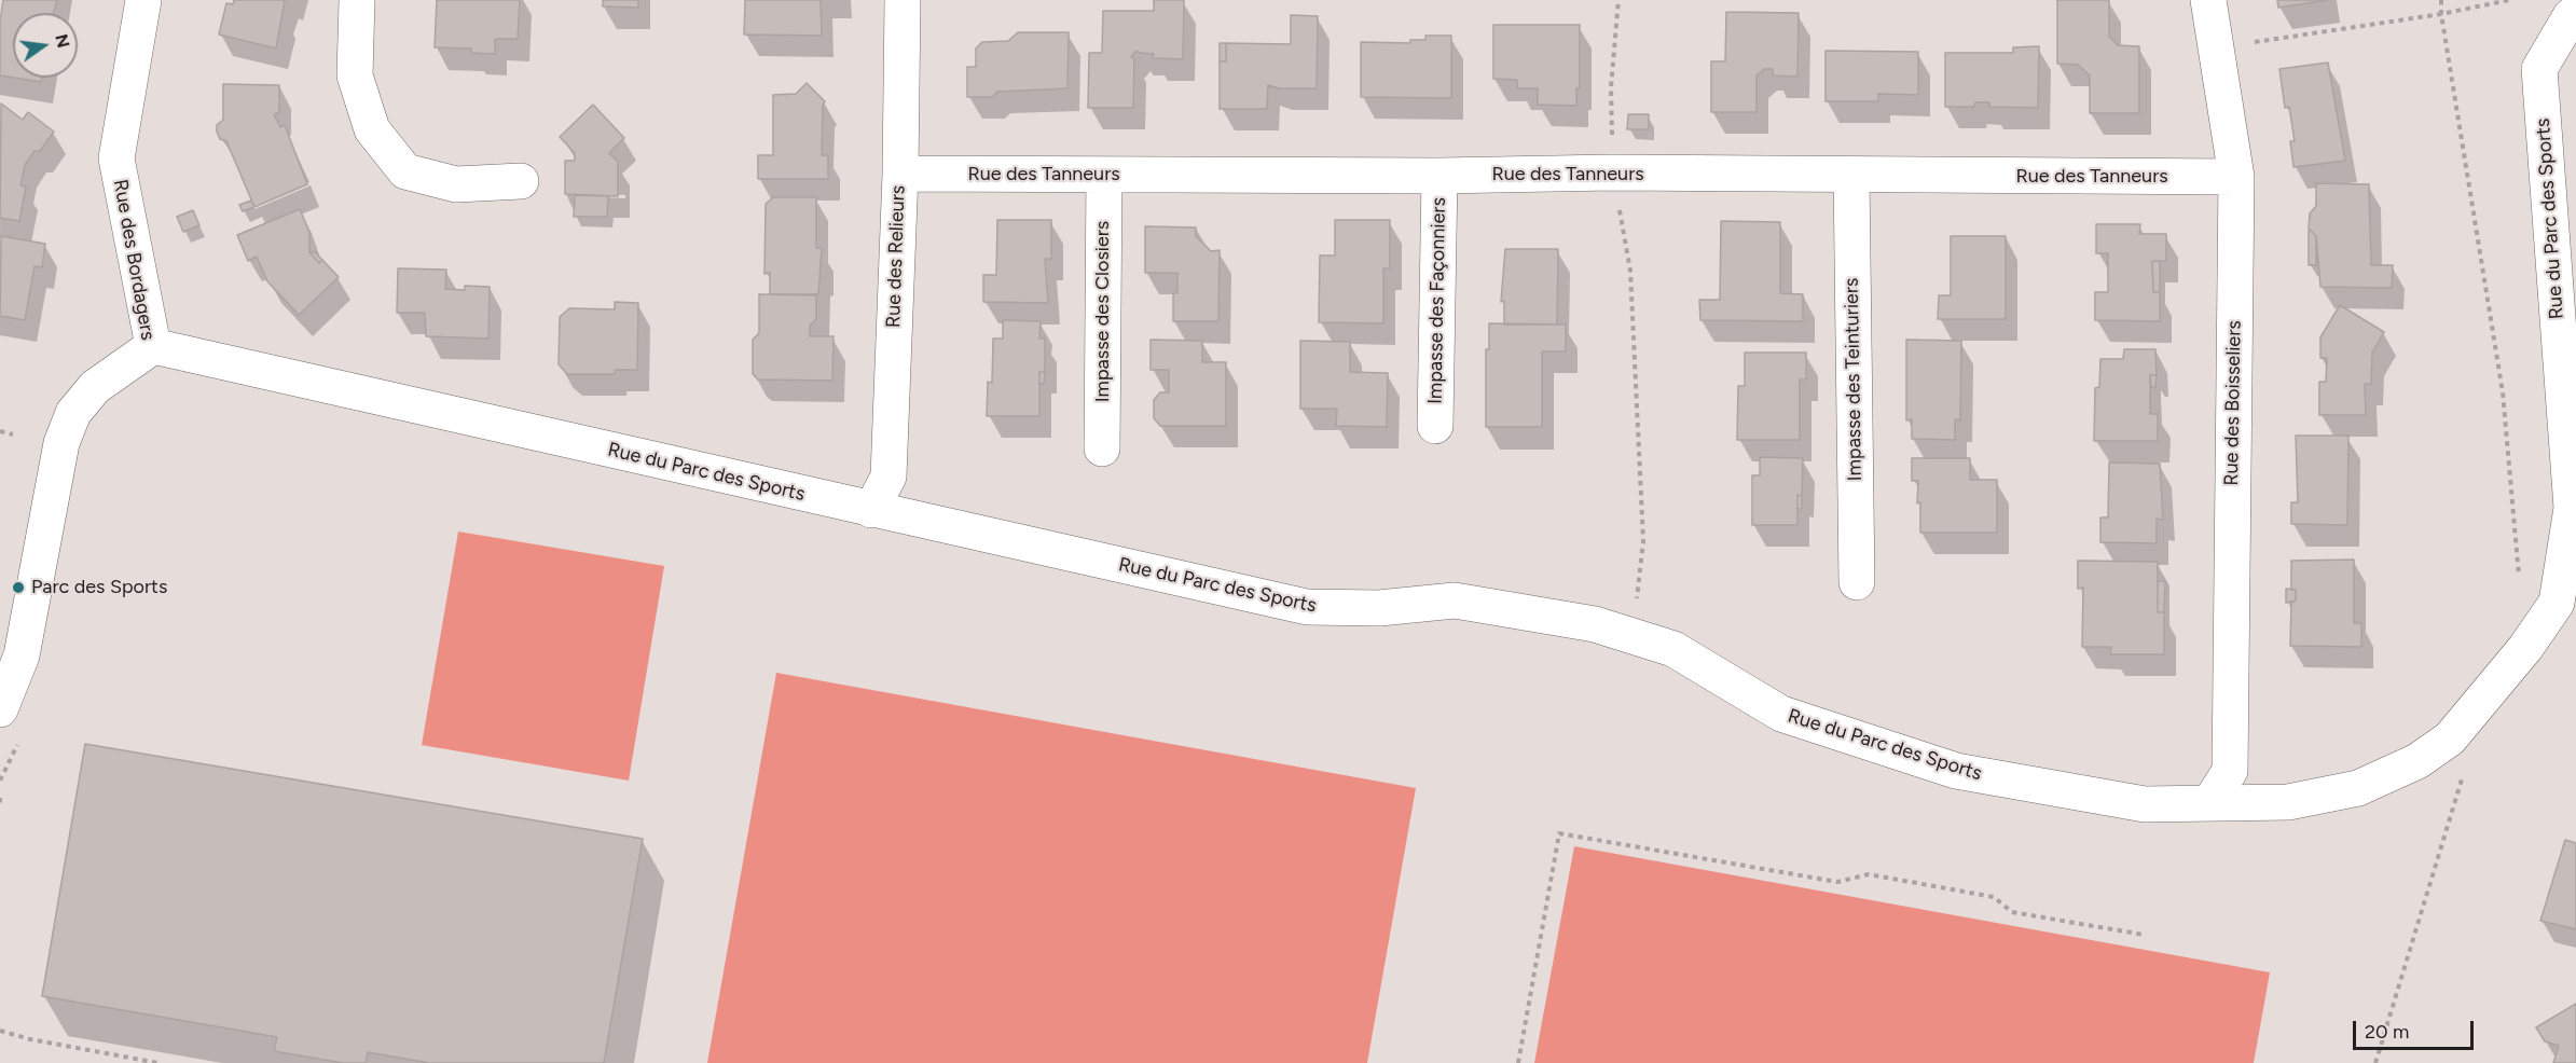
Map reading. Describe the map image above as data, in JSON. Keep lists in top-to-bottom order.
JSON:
{
  "streets": {
    "street": [
      "Rue des Tanneurs",
      "Rue du Parc des Sports",
      "Rue des Relieurs",
      "Rue des Bordagers",
      "Impasse des Façonniers",
      "Impasse des Closiers",
      "Impasse des Teinturiers",
      "Rue des Boisseliers"
    ]
  },
  "crossings": [
    ["Rue des Tanneurs", "Rue des Relieurs"],
    ["Rue des Tanneurs", "Impasse des Façonniers"],
    ["Rue des Tanneurs", "Impasse des Closiers"],
    ["Rue des Tanneurs", "Impasse des Teinturiers"],
    ["Rue des Tanneurs", "Rue des Boisseliers"],
    ["Rue du Parc des Sports", "Rue des Relieurs"],
    ["Rue du Parc des Sports", "Rue des Bordagers"],
    ["Rue du Parc des Sports", "Rue des Boisseliers"]
  ],
  "places": ["Parc des Sports"],
  "scale_bar": "20 m",
  "north": "right"
}
